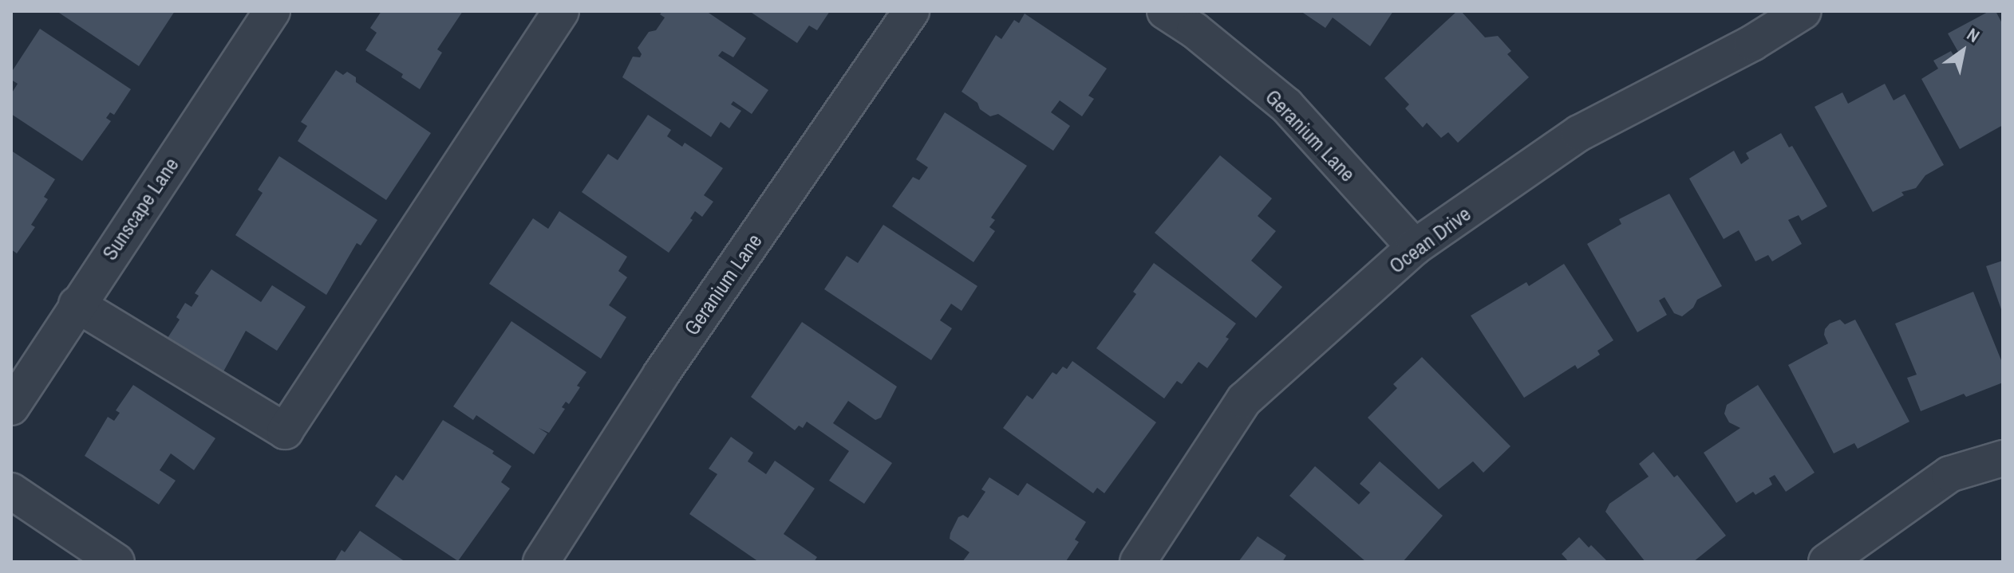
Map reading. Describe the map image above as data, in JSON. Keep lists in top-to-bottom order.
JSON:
{
  "streets": {
    "street": ["Geranium Lane", "Sunscape Lane", "Ocean Drive"]
  },
  "crossings": [
    ["Geranium Lane", "Ocean Drive"]
  ],
  "north": "top right"
}
